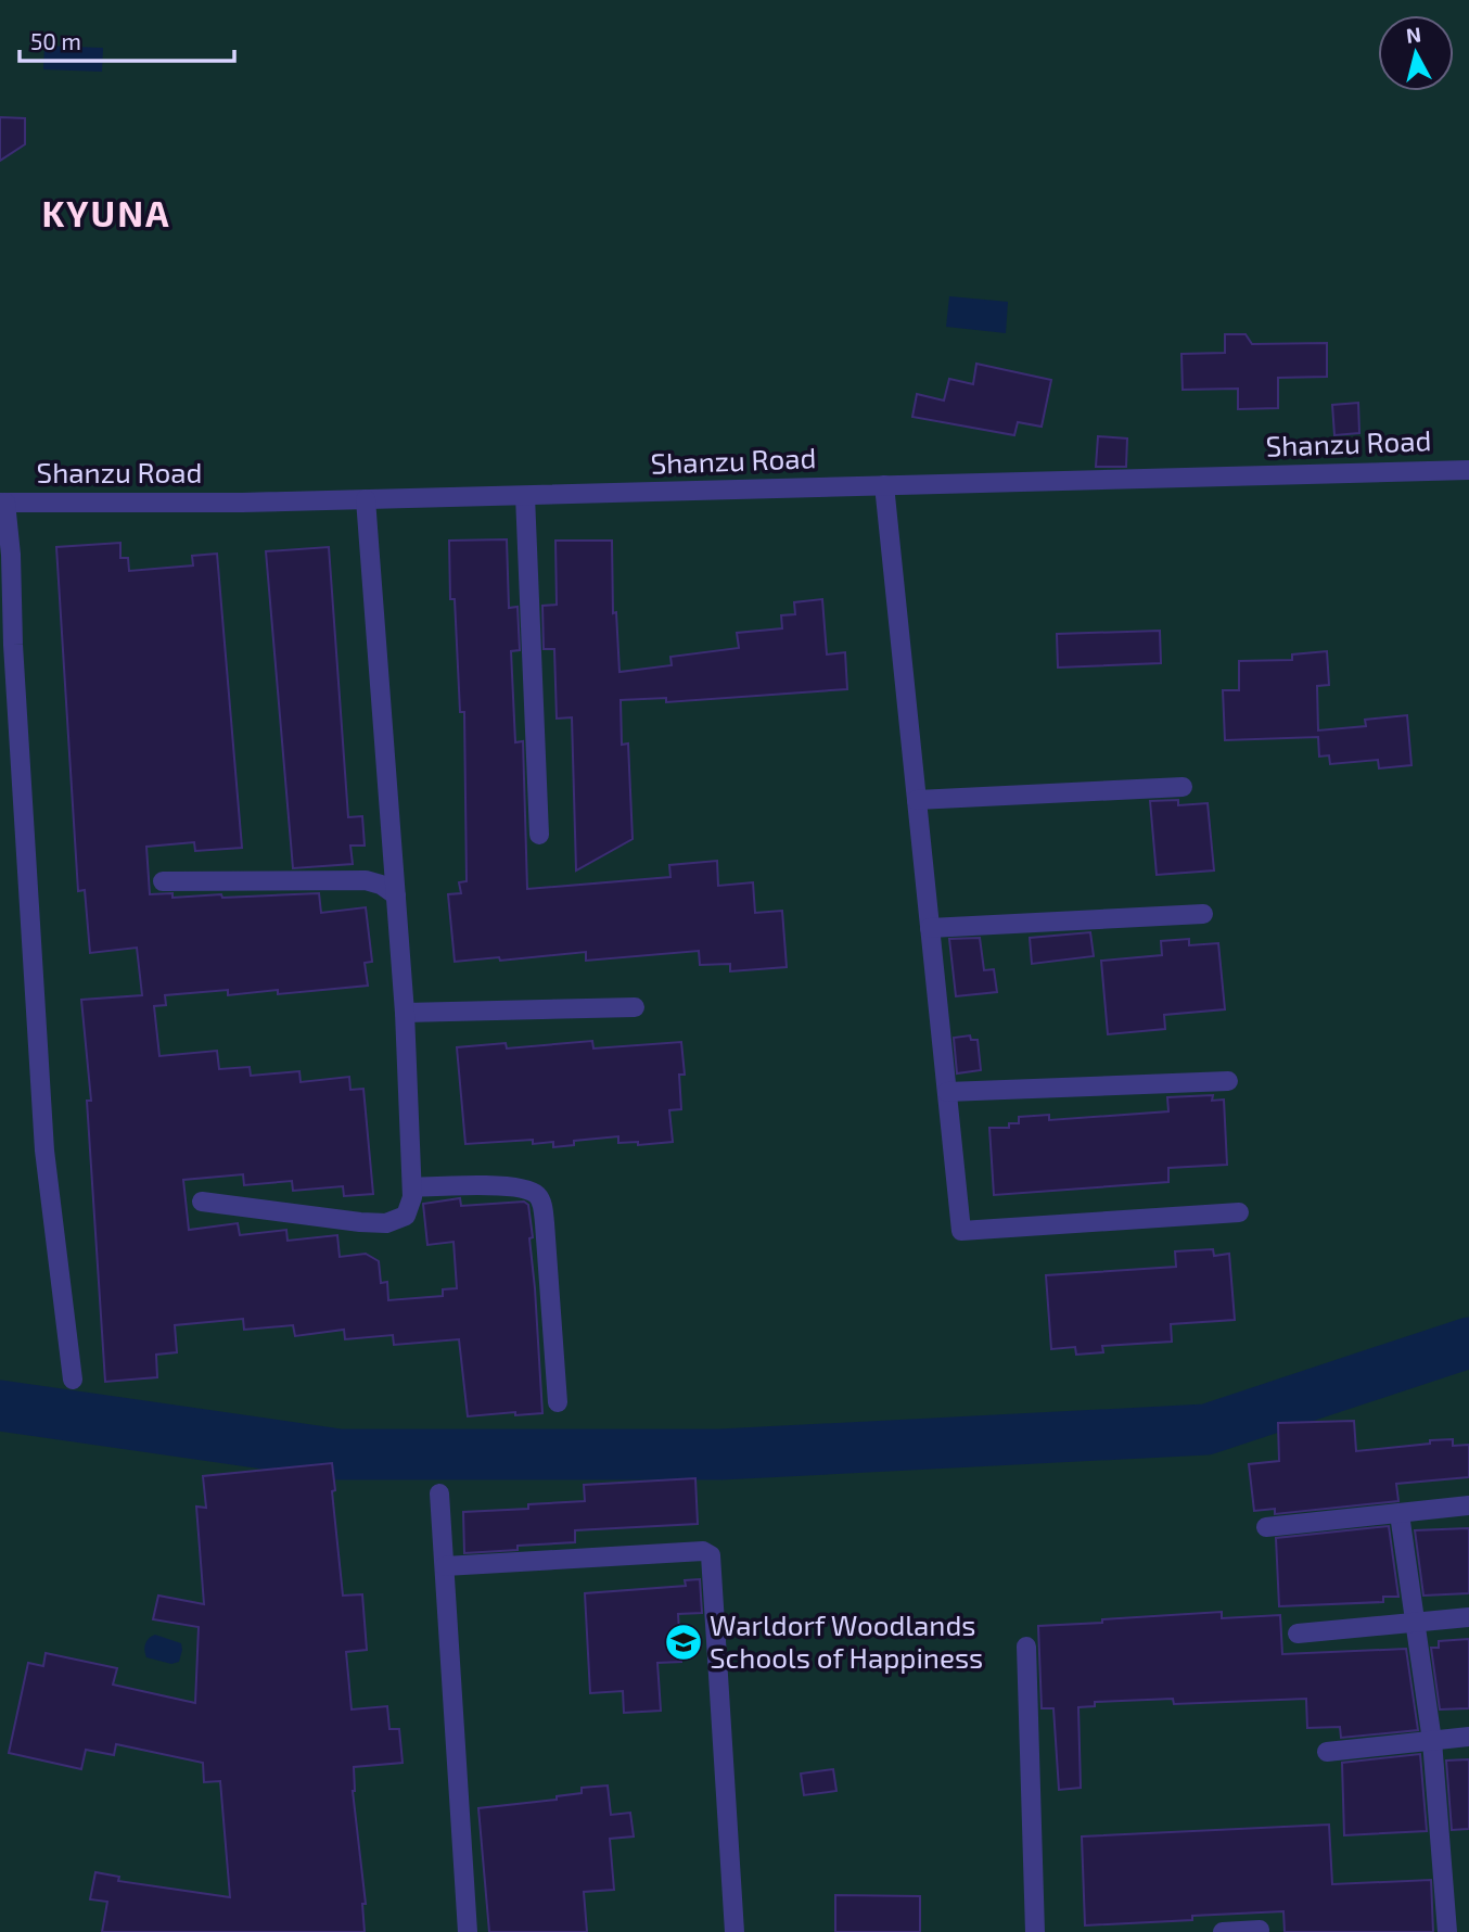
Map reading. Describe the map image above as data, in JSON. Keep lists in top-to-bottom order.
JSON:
{
  "streets": {
    "street": ["Shanzu Road"]
  },
  "districts": ["KYUNA"],
  "places": {
    "school or university": ["Warldorf Woodlands Schools of Happiness"]
  },
  "scale_bar": "50 m",
  "north": "top"
}
